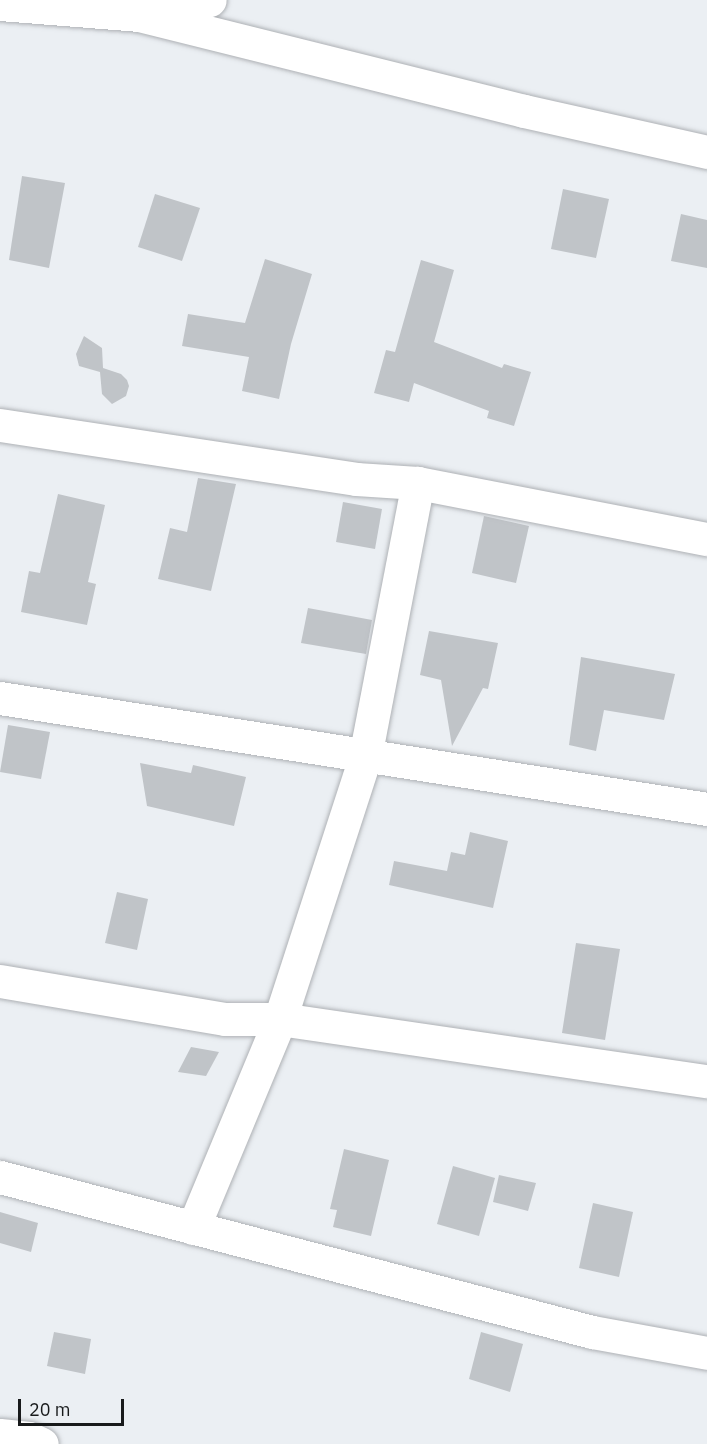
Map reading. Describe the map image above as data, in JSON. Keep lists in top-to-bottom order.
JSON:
{
  "scale_bar": "20 m"
}
